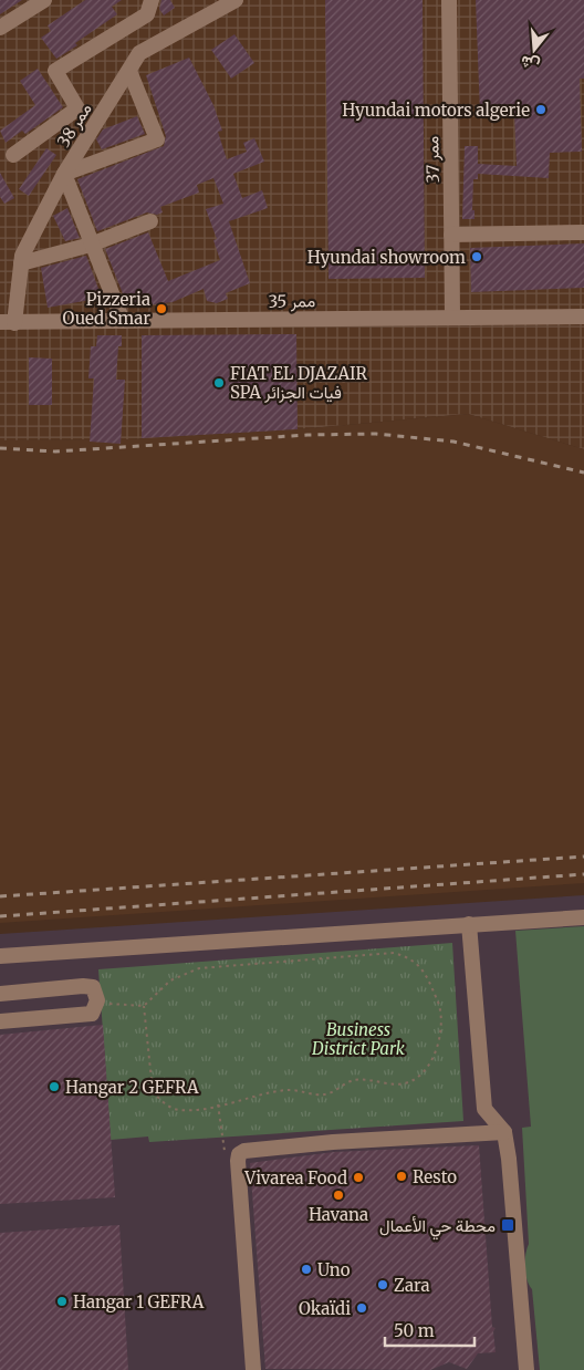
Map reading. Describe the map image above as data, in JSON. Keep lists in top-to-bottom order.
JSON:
{
  "streets": {
    "street": ["ممر 38", "ممر 37", "ممر 35"]
  },
  "crossings": [
    ["ممر 38", "ممر 35"],
    ["ممر 37", "ممر 35"]
  ],
  "parks": ["Business District Park"],
  "places": {
    "other": [
      "Hyundai motors algerie",
      "Hyundai showroom",
      "Pizzeria Oued Smar",
      "FIAT EL DJAZAIR SPA فيات الجزائر",
      "Hangar 2 GEFRA",
      "Resto",
      "Vivarea Food",
      "Havana",
      "Uno",
      "Zara",
      "Hangar 1 GEFRA",
      "Okaïdi"
    ],
    "transit": ["محطة حي الأعمال"]
  },
  "scale_bar": "50 m",
  "north": "bottom"
}
